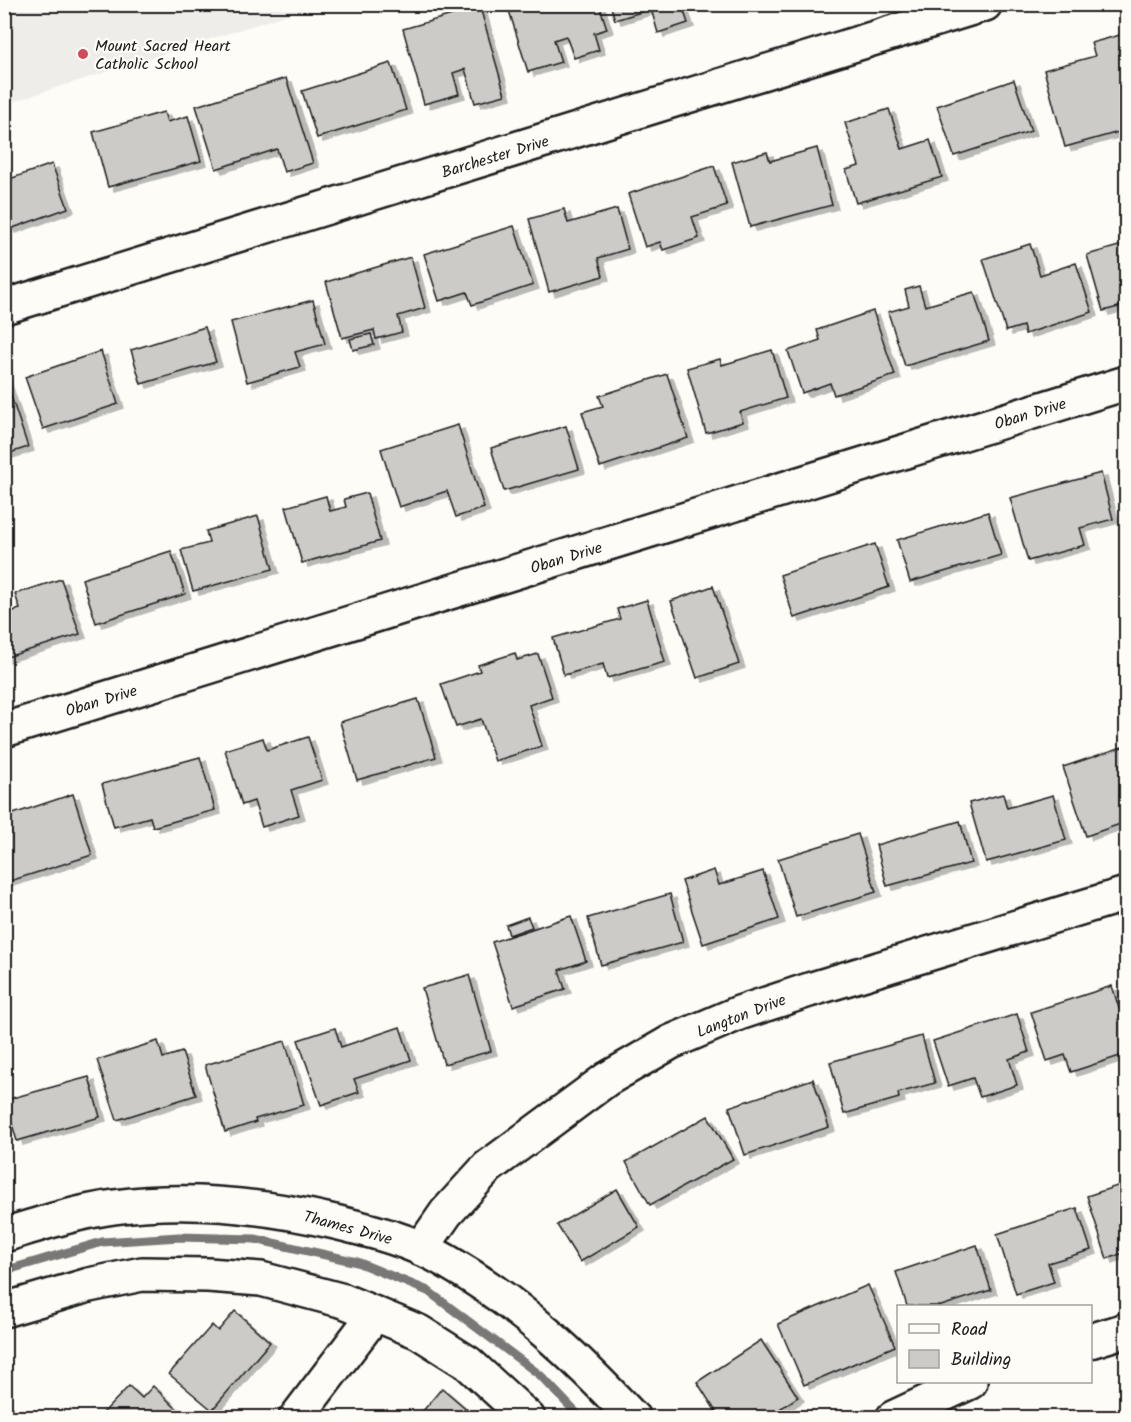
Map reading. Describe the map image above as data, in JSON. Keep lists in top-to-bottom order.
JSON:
{
  "streets": {
    "street": [
      "Barchester Drive",
      "Oban Drive",
      "Langton Drive",
      "Thames Drive"
    ]
  },
  "crossings": [
    ["Langton Drive", "Thames Drive"]
  ],
  "places": ["Mount Sacred Heart Catholic School"],
  "legend": ["Road", "Building"]
}
